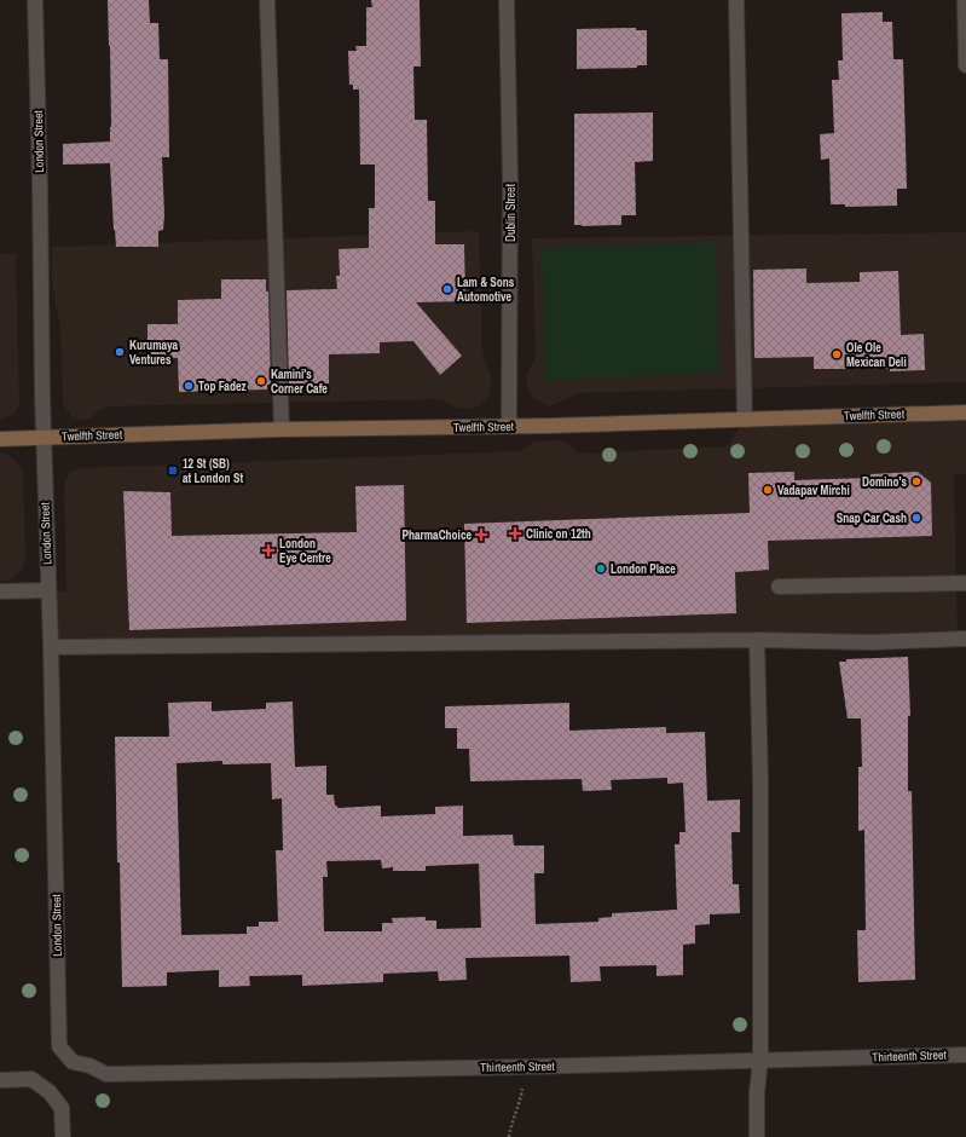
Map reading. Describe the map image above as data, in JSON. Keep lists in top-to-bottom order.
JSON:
{
  "streets": {
    "street": [
      "London Street",
      "Dublin Street",
      "Twelfth Street",
      "Thirteenth Street"
    ]
  },
  "crossings": [
    ["London Street", "Twelfth Street"],
    ["London Street", "Thirteenth Street"],
    ["Dublin Street", "Twelfth Street"]
  ],
  "places": {
    "other": [
      "Lam & Sons Automotive",
      "Kurumaya Ventures",
      "Ole Ole Mexican Deli",
      "Kamini's Corner Cafe",
      "Top Fadez",
      "Domino's",
      "Vadapav Mirchi",
      "Snap Car Cash",
      "London Place"
    ],
    "transit": ["12 St (SB) at London St"],
    "health": ["Clinic on 12th", "PharmaChoice", "London Eye Centre"]
  }
}
